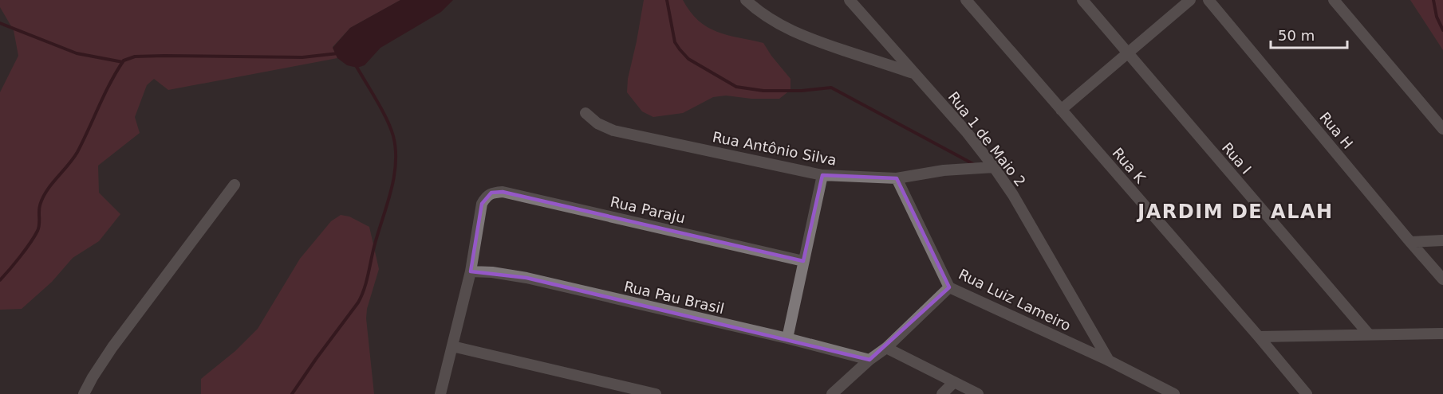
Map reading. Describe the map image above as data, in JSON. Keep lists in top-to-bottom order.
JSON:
{
  "streets": {
    "street": [
      "Rua H",
      "Rua 1 de Maio 2",
      "Rua Antônio Silva",
      "Rua I",
      "Rua K",
      "Rua Paraju",
      "Rua Pau Brasil",
      "Rua Luiz Lameiro"
    ]
  },
  "crossings": [
    ["Rua 1 de Maio 2", "Rua Antônio Silva"],
    ["Rua 1 de Maio 2", "Rua Luiz Lameiro"],
    ["Rua Antônio Silva", "Rua Luiz Lameiro"],
    ["Rua Paraju", "Rua Pau Brasil"]
  ],
  "districts": ["JARDIM DE ALAH"],
  "scale_bar": "50 m"
}
